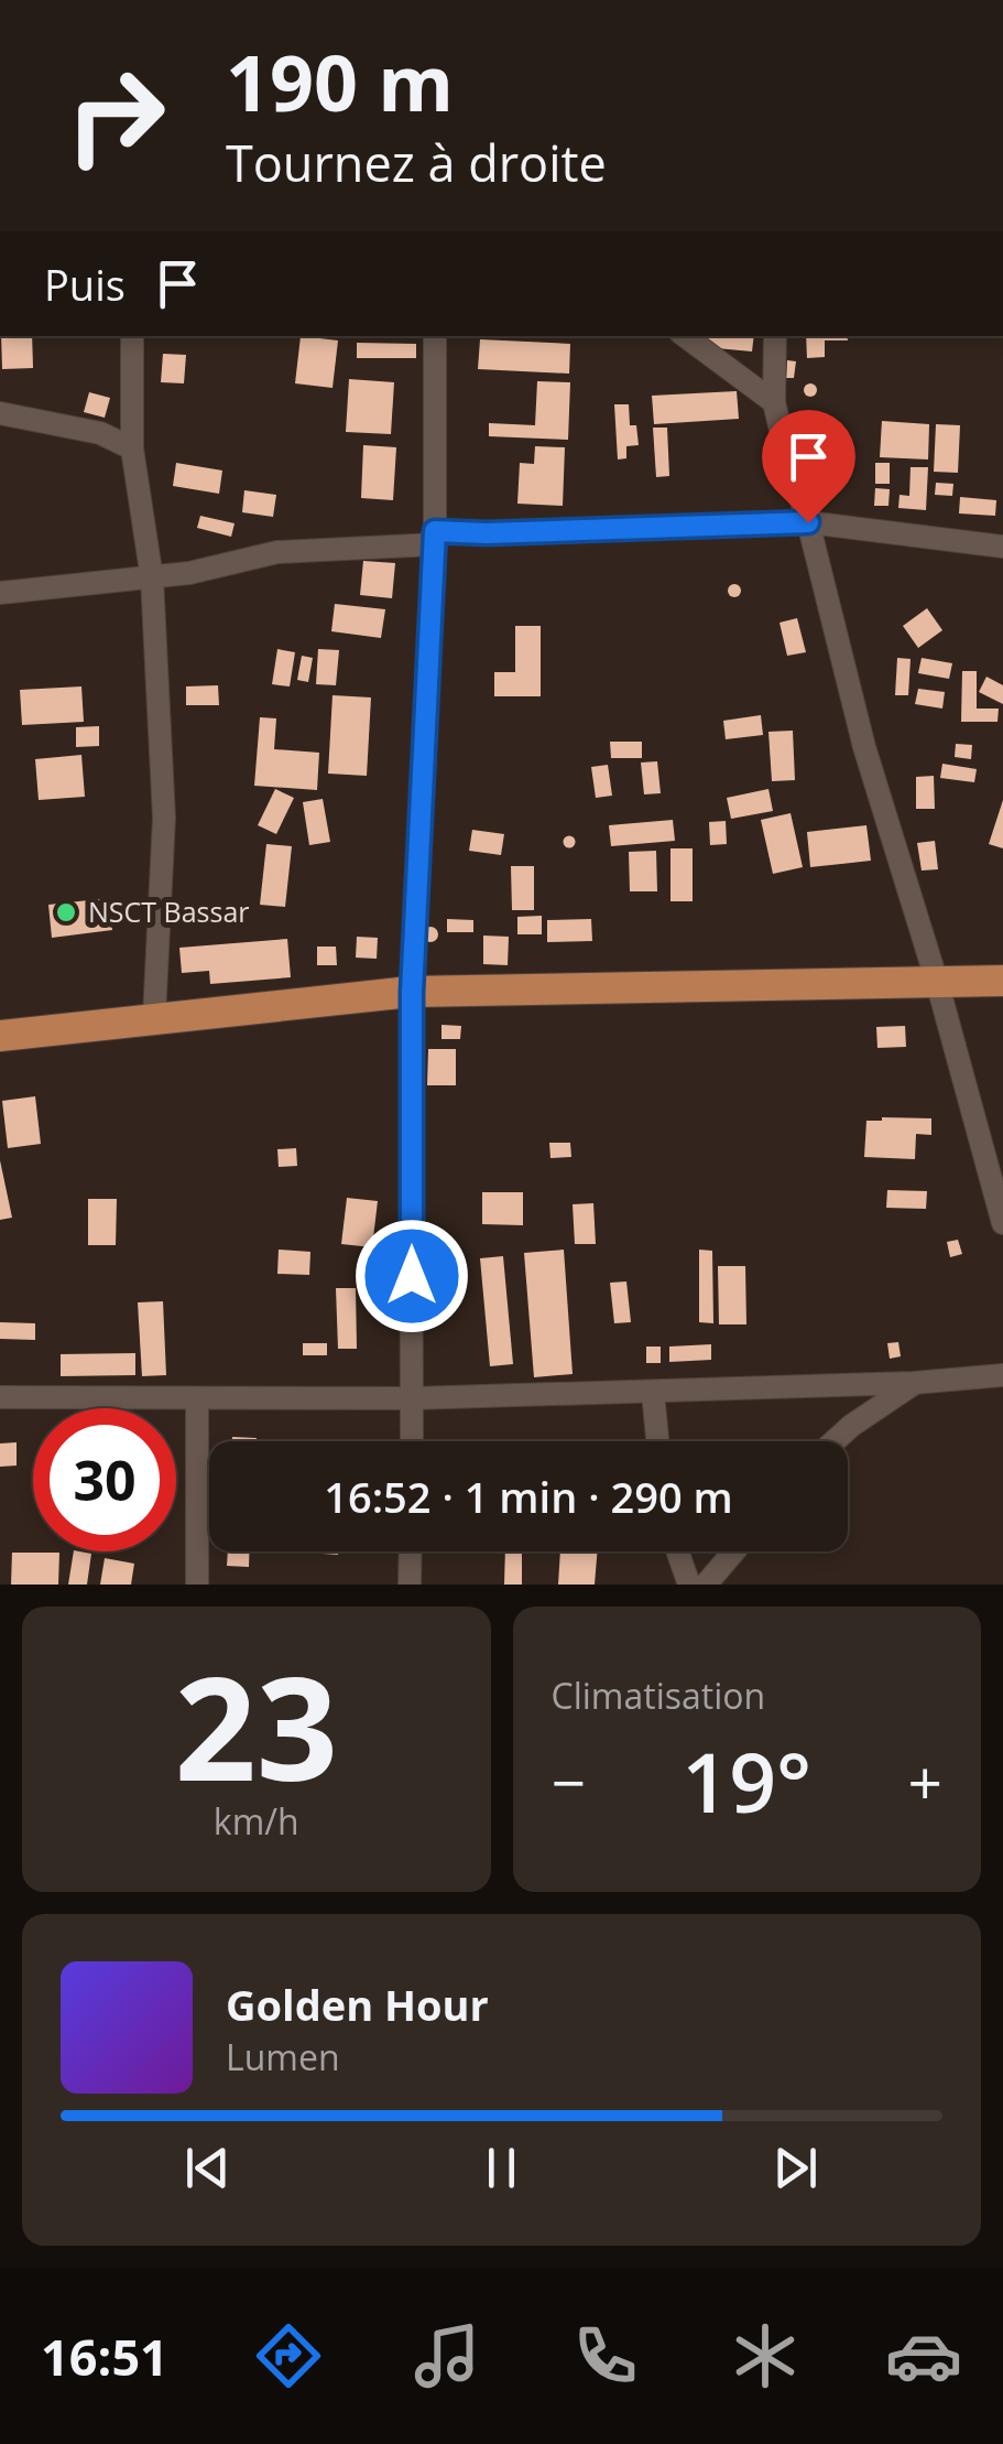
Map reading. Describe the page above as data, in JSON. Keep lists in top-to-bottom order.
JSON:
{
  "places": ["NSCT Bassar"],
  "page": {
    "turn": ["190 m", "Tournez à droite"],
    "then": "Puis",
    "limit": "30",
    "trip": "16:52 · 1 min · 290 m",
    "tile": [
      ["23", "km/h"],
      "Climatisation"
    ],
    "heat": ["−", "19°", "+"],
    "song": ["Golden Hour", "Lumen"],
    "tabs": "16:51"
  }
}
